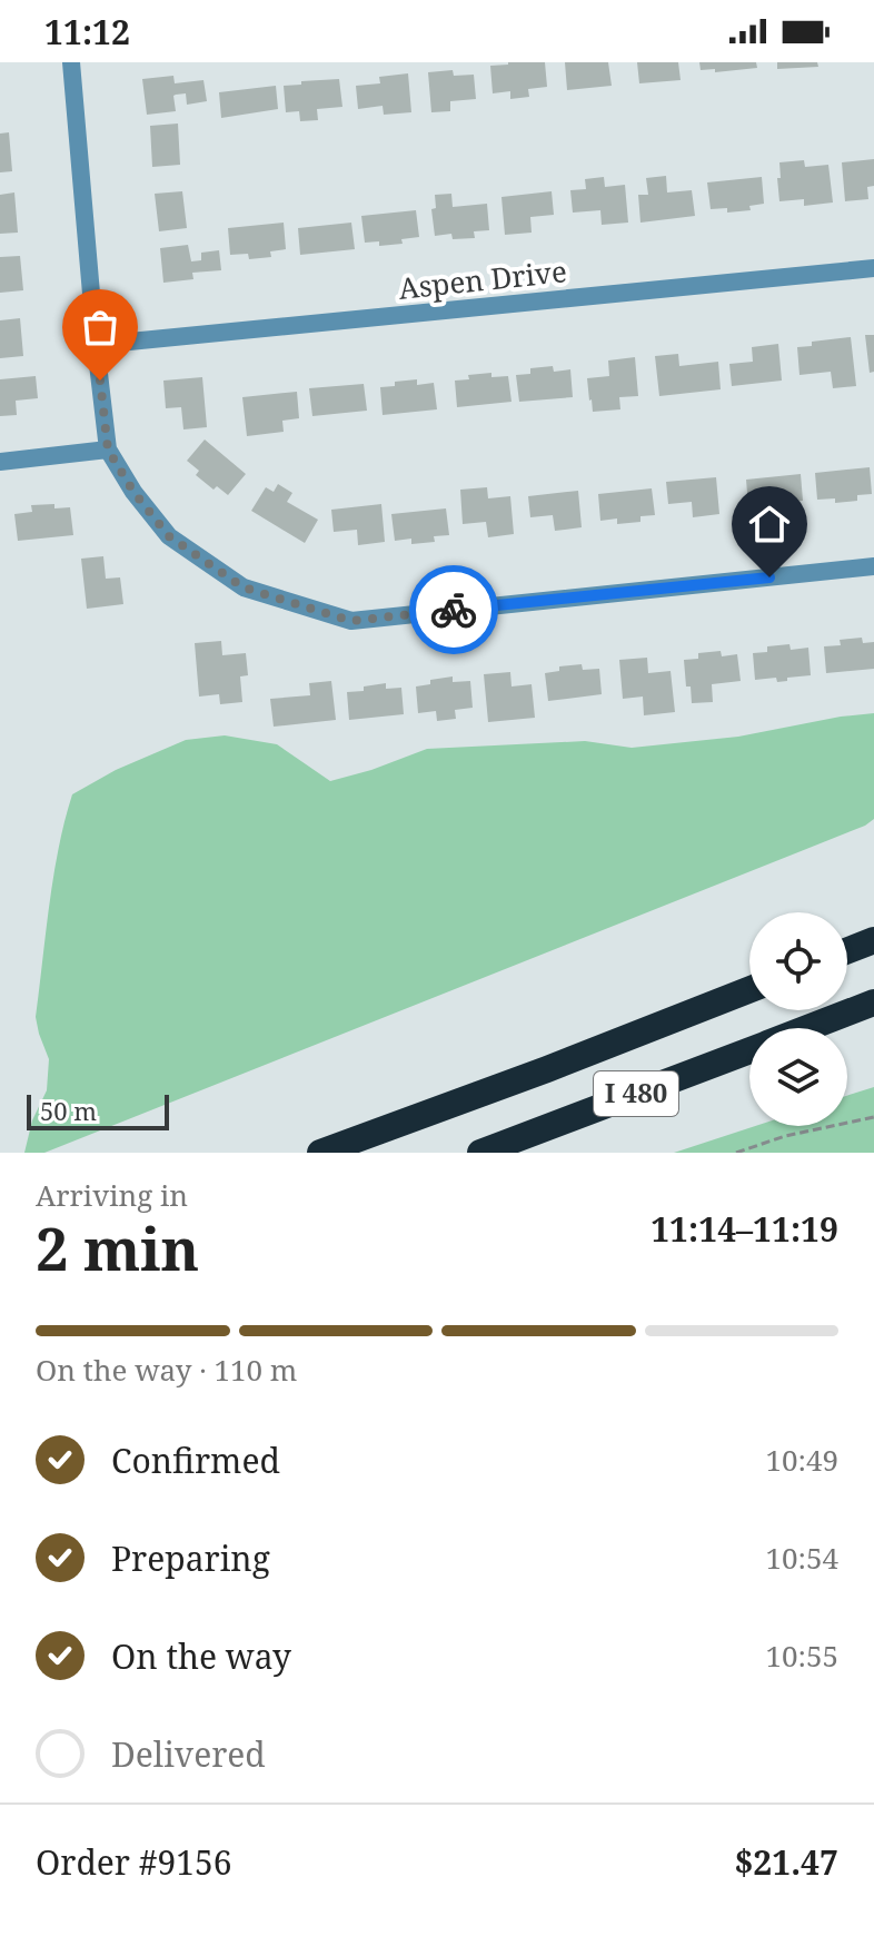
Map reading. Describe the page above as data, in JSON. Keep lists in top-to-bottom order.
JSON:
{
  "streets": {
    "highway": ["I 480"],
    "street": ["Aspen Drive"]
  },
  "scale_bar": "50 m",
  "page": {
    "status": "11:12",
    "scale": "50 m",
    "heading": ["2 min", "Arriving in", "11:14–11:19"],
    "panel": ["Order #9156", "$21.47"],
    "bar": "On the way · 110 m",
    "list": [
      ["Confirmed", "10:49"],
      ["Preparing", "10:54"],
      ["On the way", "10:55"],
      "Delivered"
    ]
  }
}
